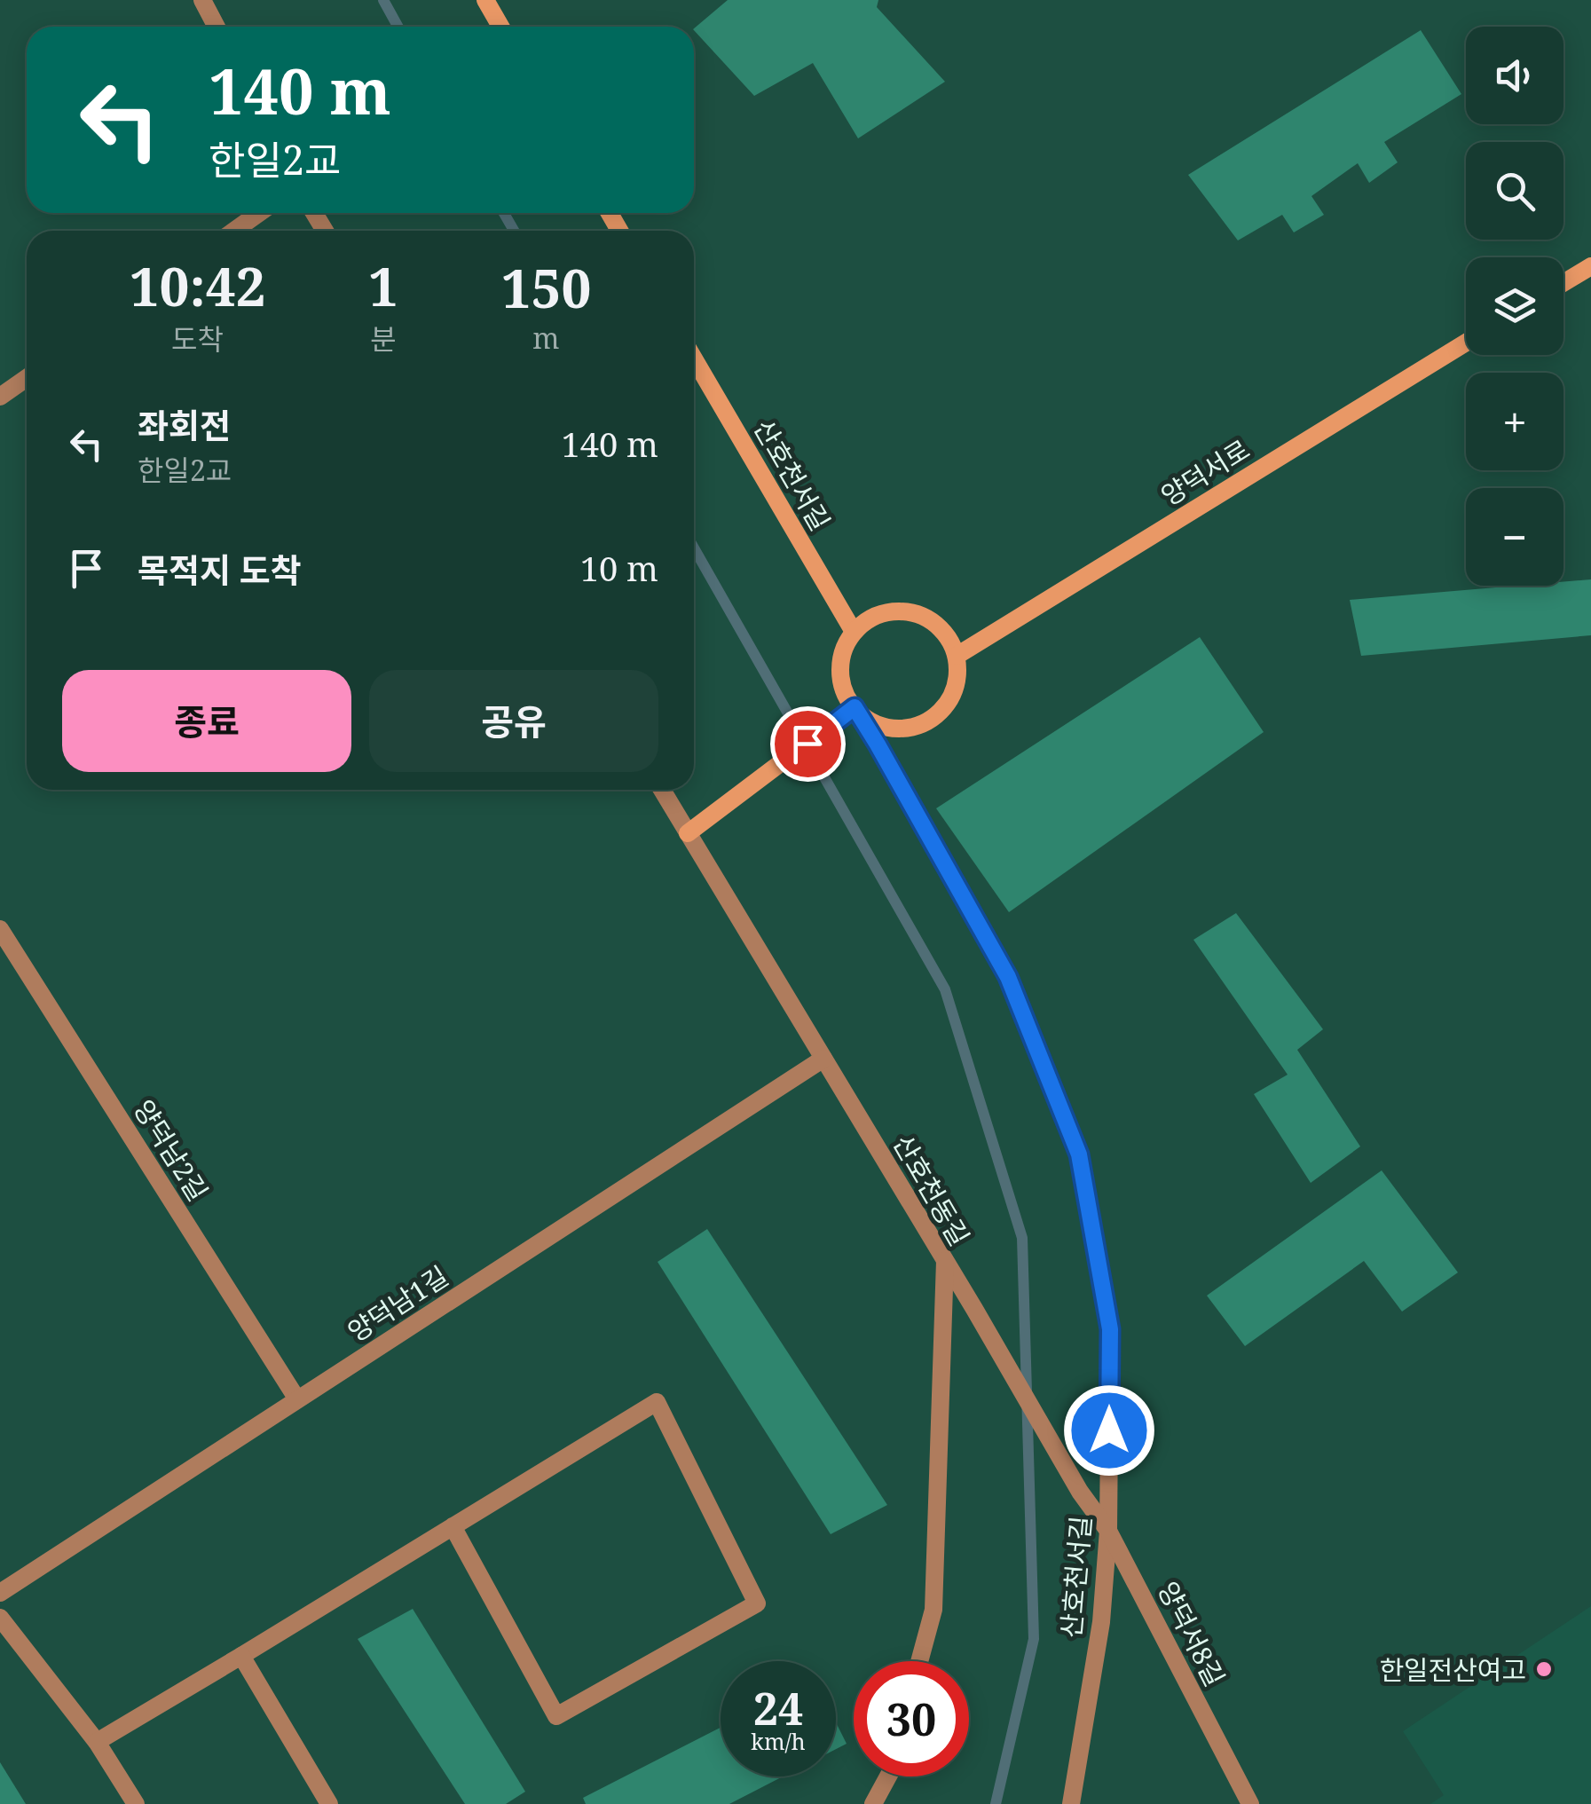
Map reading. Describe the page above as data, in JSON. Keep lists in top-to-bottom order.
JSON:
{
  "streets": {
    "street": [
      "양덕서로",
      "산호천서길",
      "양덕남2길",
      "산호천동길",
      "양덕남1길",
      "양덕서8길"
    ]
  },
  "crossings": [
    ["양덕서로", "산호천서길"],
    ["산호천서길", "양덕서8길"],
    ["양덕남2길", "양덕남1길"],
    ["산호천동길", "양덕남1길"],
    ["산호천동길", "양덕서8길"]
  ],
  "places": ["한일전산여고"],
  "page": {
    "map_buttons": ["+", "−"],
    "turn": ["140 m", "한일2교"],
    "eta": [
      "10:42",
      "도착",
      "1",
      "분",
      "150",
      "m"
    ],
    "list": [
      {
        "name": "좌회전",
        "note": "한일2교",
        "value": "140 m"
      },
      {
        "name": "목적지 도착",
        "value": "10 m"
      }
    ],
    "buttons": ["종료", "공유"],
    "speed": "24 km/h",
    "limit": "30"
  }
}
